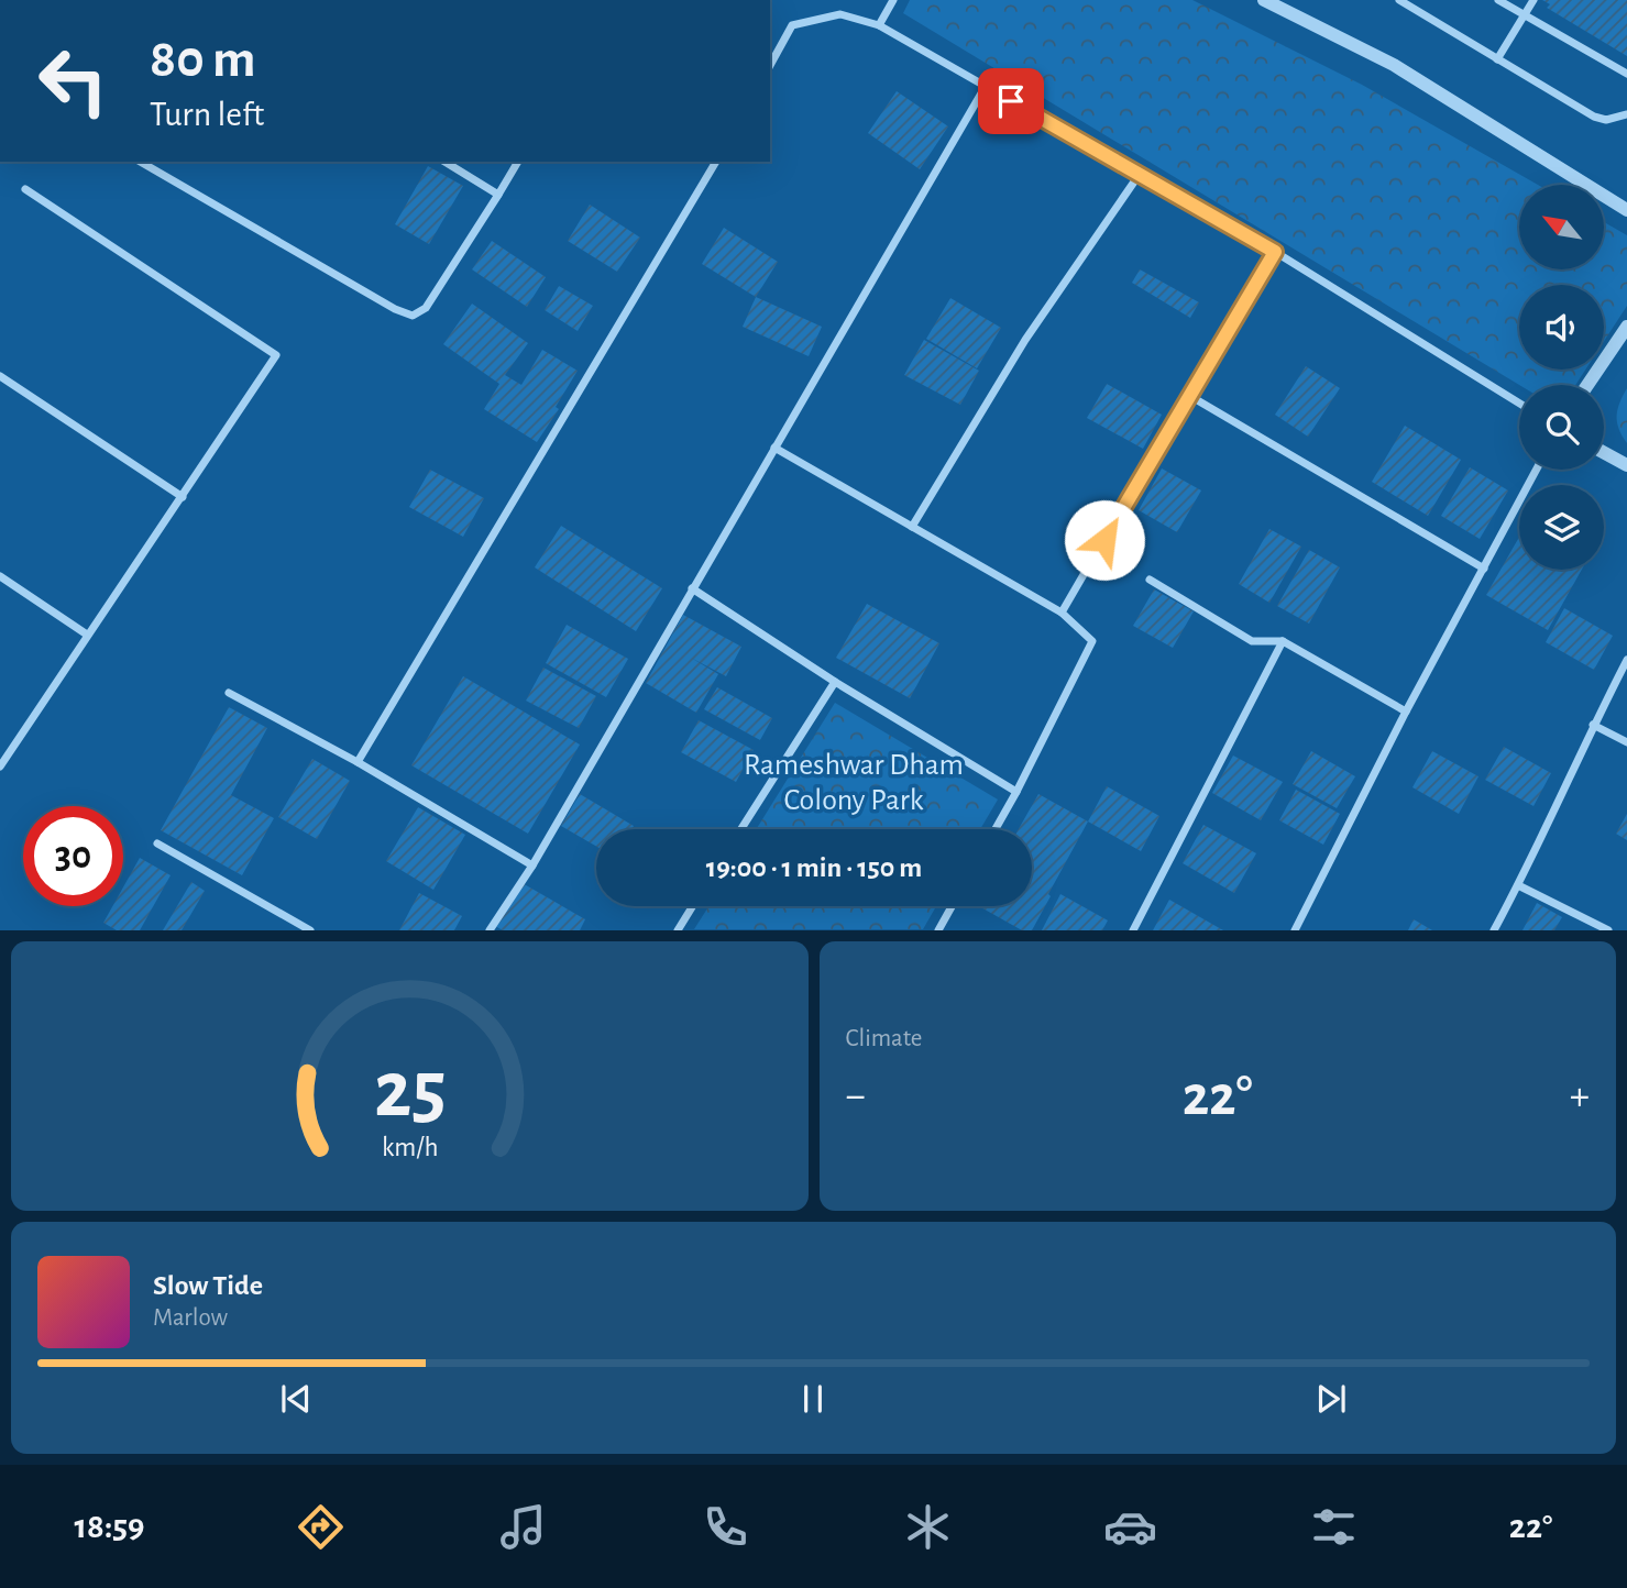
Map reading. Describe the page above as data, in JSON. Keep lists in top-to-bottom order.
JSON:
{
  "parks": ["Rameshwar Dham Colony Park"],
  "north": "top left",
  "page": {
    "turn": ["80 m", "Turn left"],
    "limit": "30",
    "trip": "19:00 · 1 min · 150 m",
    "tile": "Climate",
    "heat": ["−", "22°", "+"],
    "song": ["Slow Tide", "Marlow"],
    "tabs": ["18:59", "22°"],
    "gauge": ["25", "km/h"]
  }
}
